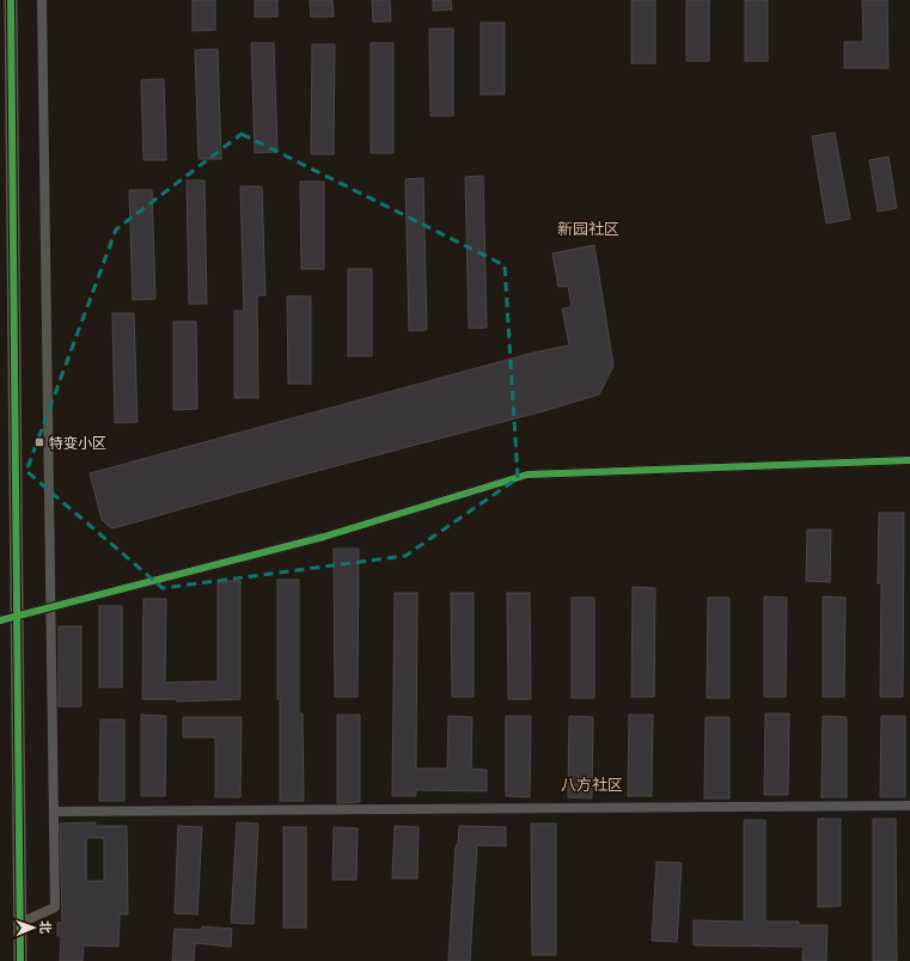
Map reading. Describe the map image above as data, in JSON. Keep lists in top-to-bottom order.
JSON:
{
  "districts": ["新园社区", "八方社区"],
  "places": {
    "transit": ["特变小区"]
  },
  "north": "right"
}
